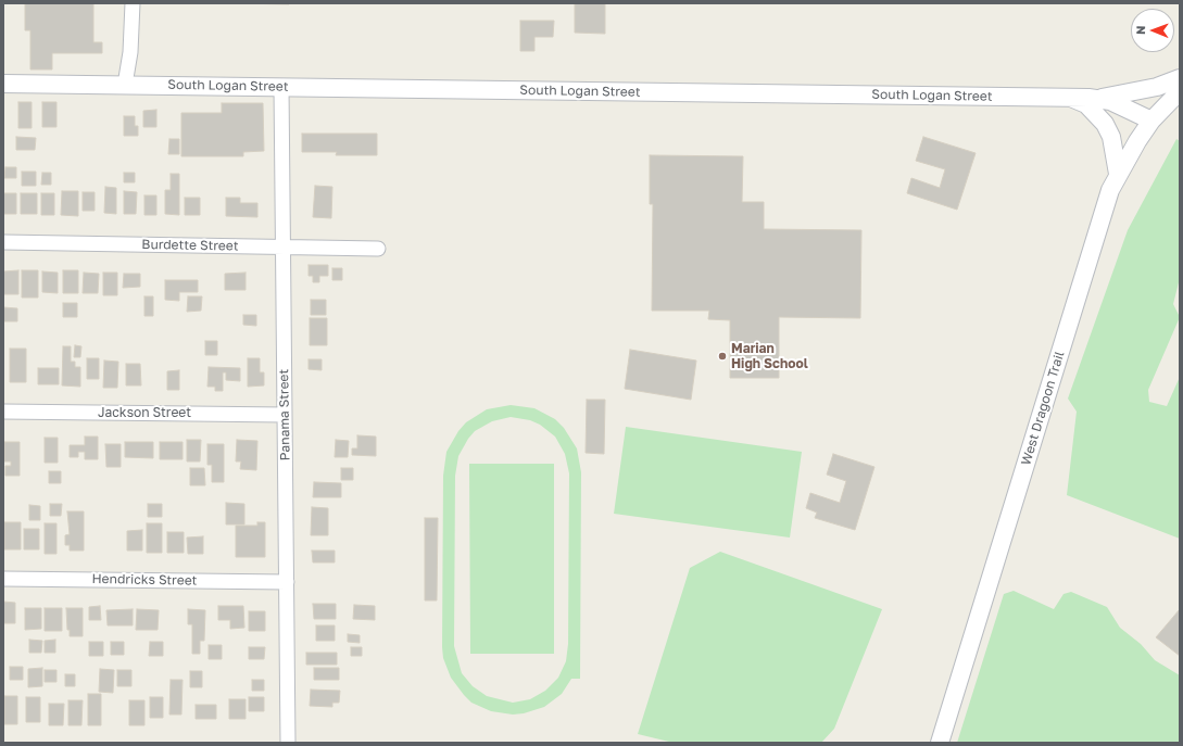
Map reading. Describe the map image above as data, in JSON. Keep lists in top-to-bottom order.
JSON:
{
  "streets": {
    "street": [
      "South Logan Street",
      "Burdette Street",
      "West Dragoon Trail",
      "Jackson Street",
      "Panama Street",
      "Hendricks Street"
    ]
  },
  "crossings": [
    ["South Logan Street", "West Dragoon Trail"],
    ["South Logan Street", "Panama Street"],
    ["Burdette Street", "Panama Street"],
    ["Jackson Street", "Panama Street"],
    ["Panama Street", "Hendricks Street"]
  ],
  "places": ["Marian High School"],
  "north": "left"
}
